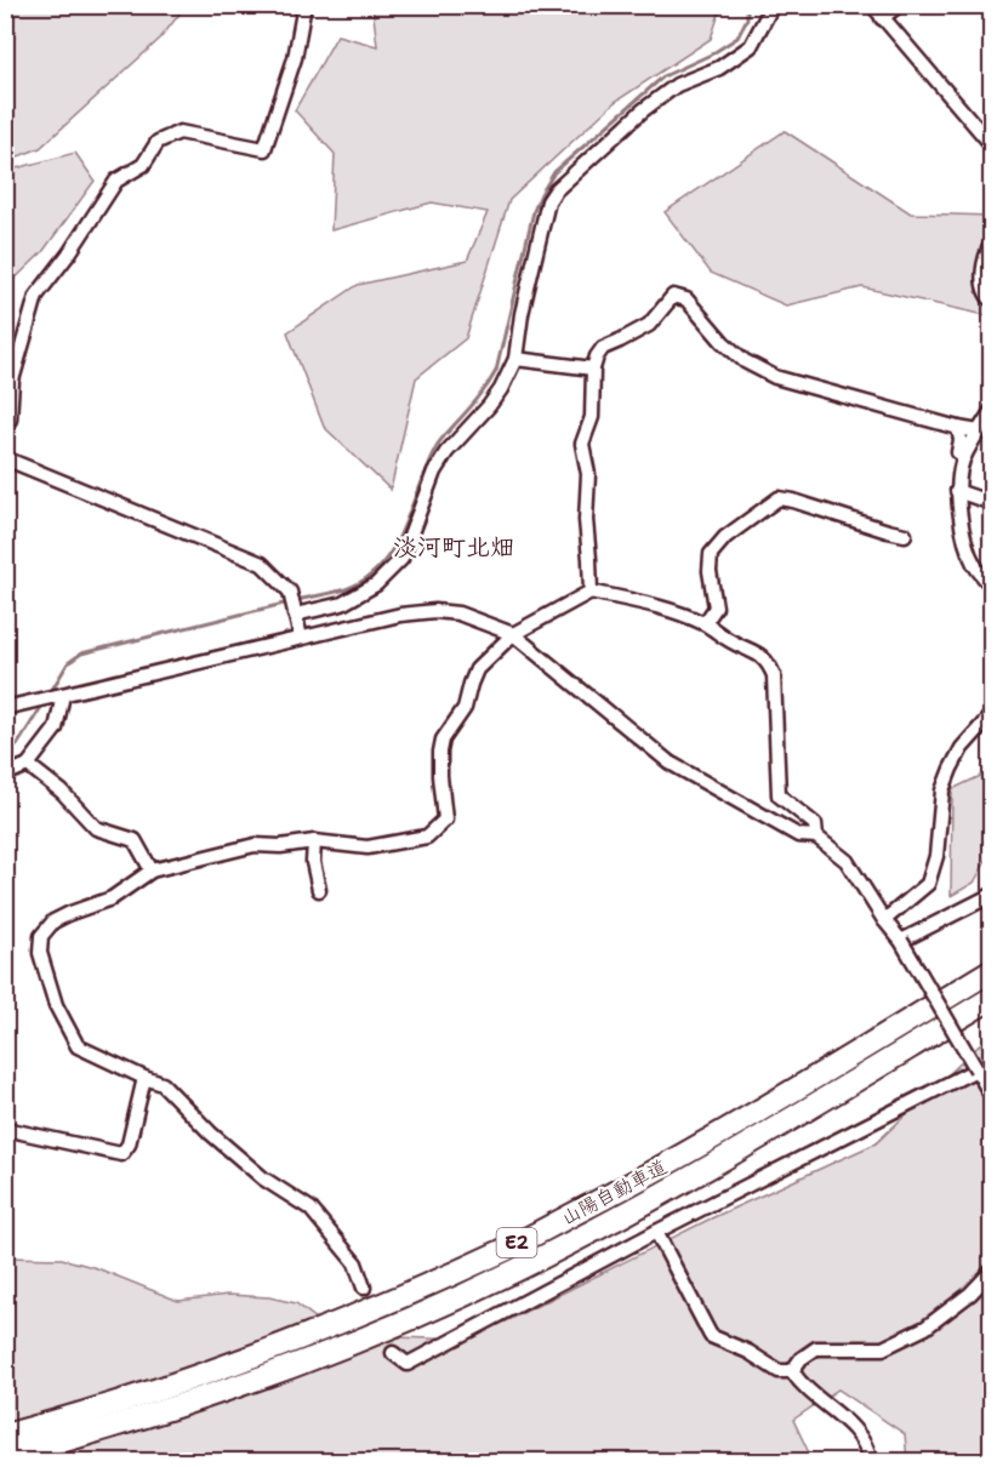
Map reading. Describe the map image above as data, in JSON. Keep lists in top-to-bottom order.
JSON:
{
  "streets": {
    "highway": ["山陽自動車道", "E2"]
  },
  "districts": ["淡河町北畑"]
}
